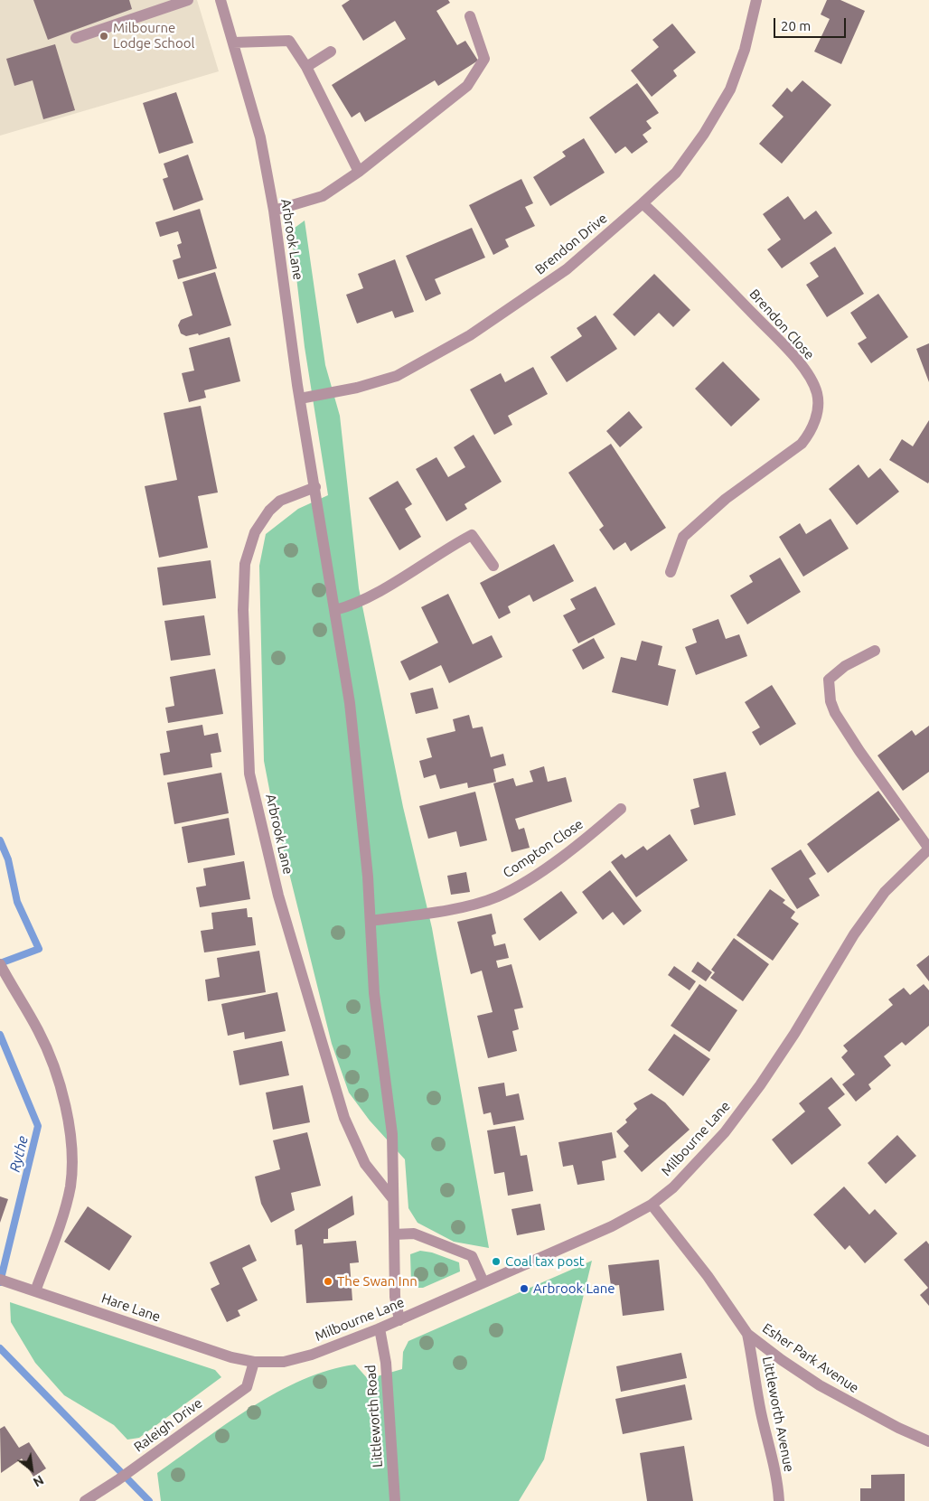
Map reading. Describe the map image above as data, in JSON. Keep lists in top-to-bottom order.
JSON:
{
  "streets": {
    "street": [
      "Arbrook Lane",
      "Brendon Drive",
      "Brendon Close",
      "Compton Close",
      "Milbourne Lane",
      "Hare Lane",
      "Esher Park Avenue",
      "Littleworth Avenue",
      "Littleworth Road",
      "Raleigh Drive"
    ]
  },
  "crossings": [
    ["Arbrook Lane", "Brendon Drive"],
    ["Arbrook Lane", "Compton Close"],
    ["Arbrook Lane", "Milbourne Lane"],
    ["Brendon Drive", "Brendon Close"],
    ["Milbourne Lane", "Hare Lane"],
    ["Milbourne Lane", "Esher Park Avenue"],
    ["Milbourne Lane", "Littleworth Road"],
    ["Milbourne Lane", "Raleigh Drive"],
    ["Hare Lane", "Raleigh Drive"],
    ["Esher Park Avenue", "Littleworth Avenue"]
  ],
  "water": ["Rythe"],
  "places": [
    "Milbourne Lodge School",
    "Coal tax post",
    "The Swan Inn",
    "Arbrook Lane"
  ],
  "scale_bar": "20 m",
  "north": "bottom right"
}
